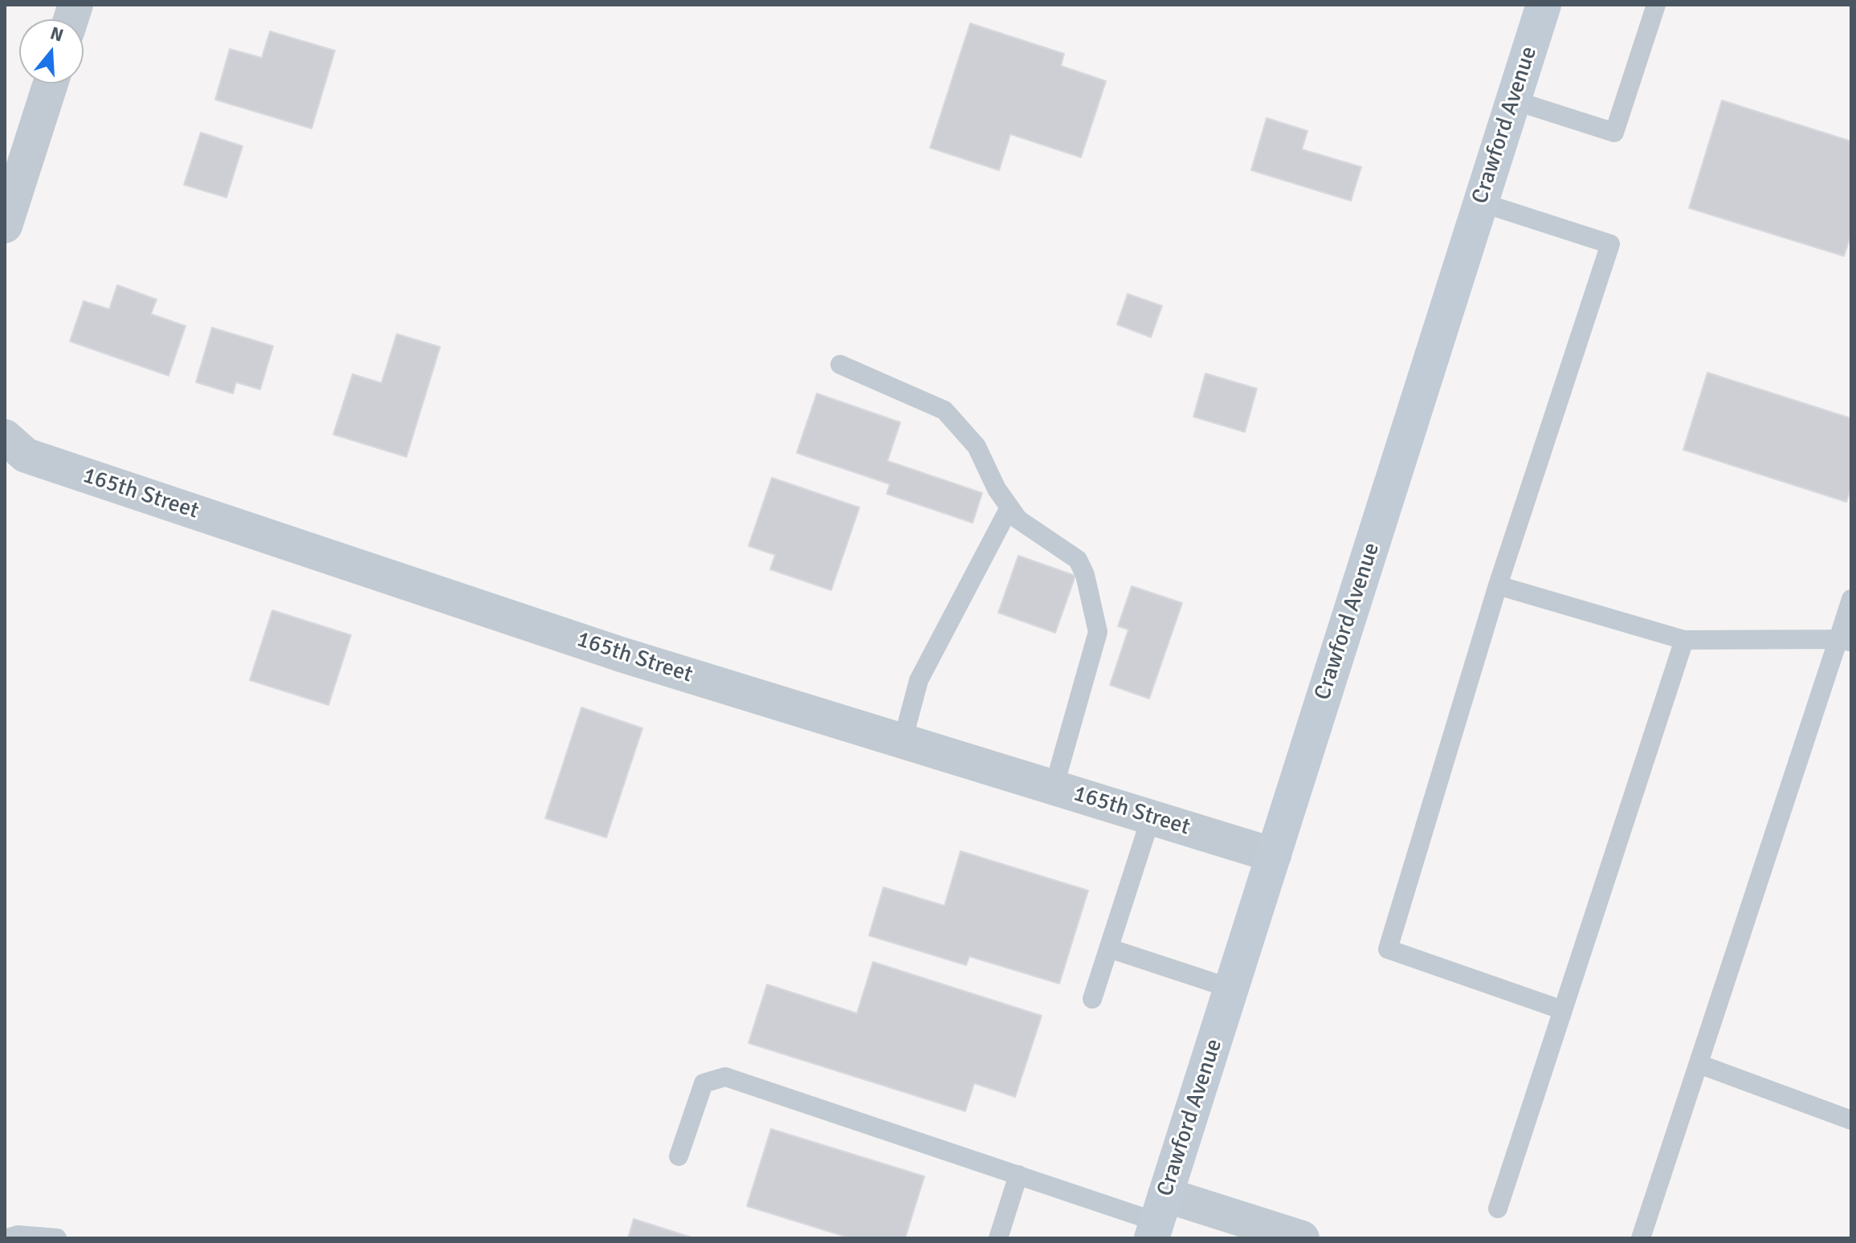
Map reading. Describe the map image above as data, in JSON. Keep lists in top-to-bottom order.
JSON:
{
  "streets": {
    "main road": ["Crawford Avenue"],
    "street": ["165th Street"]
  },
  "crossings": [
    ["Crawford Avenue", "165th Street"]
  ],
  "north": "top"
}
